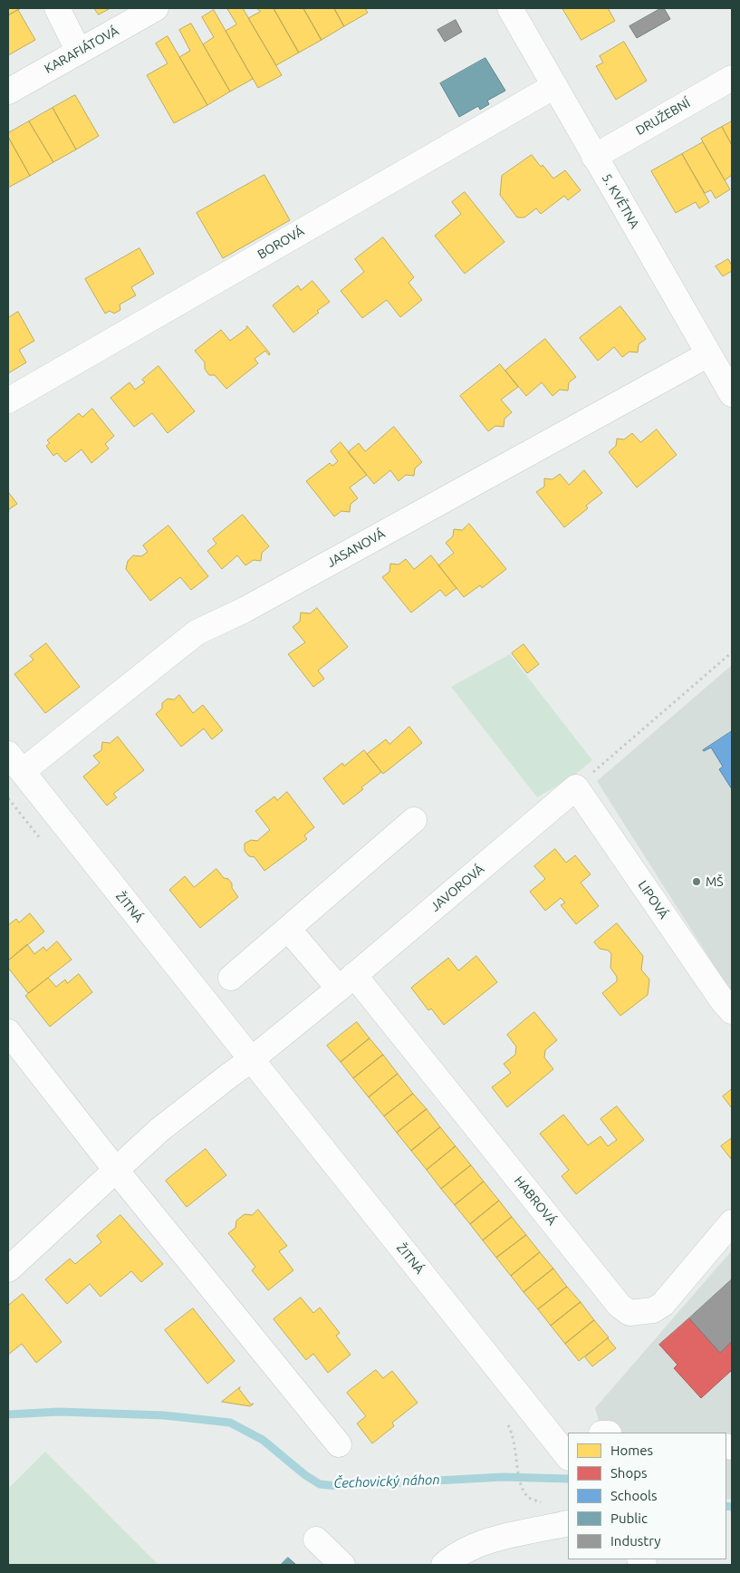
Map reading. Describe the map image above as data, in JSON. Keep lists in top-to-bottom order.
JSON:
{
  "streets": {
    "street": [
      "KARAFIÁTOVÁ",
      "DRUŽEBNÍ",
      "5. KVĚTNA",
      "BOROVÁ",
      "JASANOVÁ",
      "JAVOROVÁ",
      "LIPOVÁ",
      "ŽITNÁ",
      "HABROVÁ"
    ]
  },
  "crossings": [
    ["DRUŽEBNÍ", "5. KVĚTNA"],
    ["5. KVĚTNA", "BOROVÁ"],
    ["5. KVĚTNA", "JASANOVÁ"],
    ["JASANOVÁ", "ŽITNÁ"],
    ["JAVOROVÁ", "LIPOVÁ"],
    ["JAVOROVÁ", "ŽITNÁ"],
    ["JAVOROVÁ", "HABROVÁ"]
  ],
  "water": ["Čechovický náhon"],
  "places": ["MŠ"],
  "legend": [
    "Homes",
    "Shops",
    "Schools",
    "Public",
    "Industry"
  ]
}
